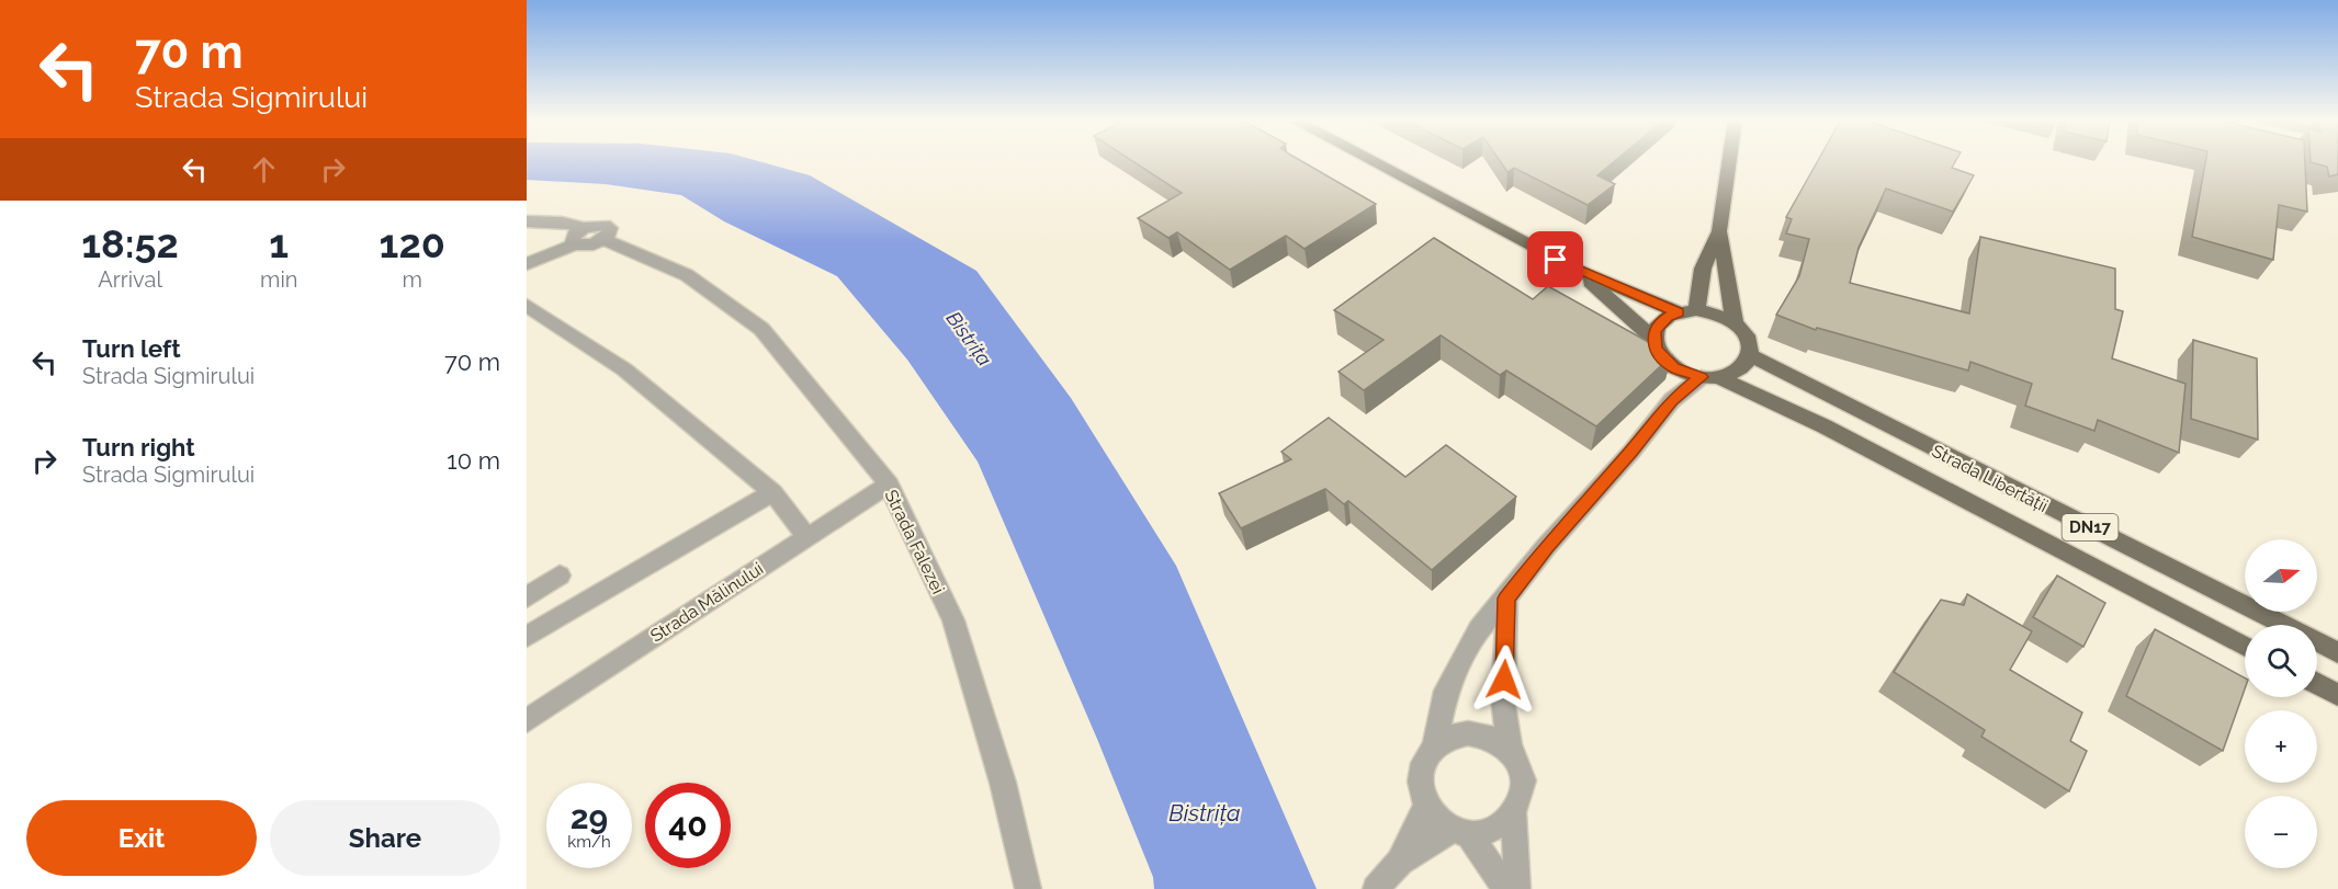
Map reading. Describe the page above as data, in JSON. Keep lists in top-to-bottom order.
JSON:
{
  "streets": {
    "main road": ["Strada Libertății", "DN17"],
    "street": ["Strada Falezei", "Strada Mălinului"]
  },
  "crossings": [
    ["Strada Falezei", "Strada Mălinului"]
  ],
  "water": ["Bistrița"],
  "north": "right",
  "page": {
    "turn": ["70 m", "Strada Sigmirului"],
    "eta": [
      "18:52",
      "Arrival",
      "1",
      "min",
      "120",
      "m"
    ],
    "list": [
      {
        "name": "Turn left",
        "note": "Strada Sigmirului",
        "value": "70 m"
      },
      {
        "name": "Turn right",
        "note": "Strada Sigmirului",
        "value": "10 m"
      }
    ],
    "map_buttons": ["+", "−"],
    "speed": "29 km/h",
    "limit": "40",
    "buttons": ["Exit", "Share"]
  }
}
